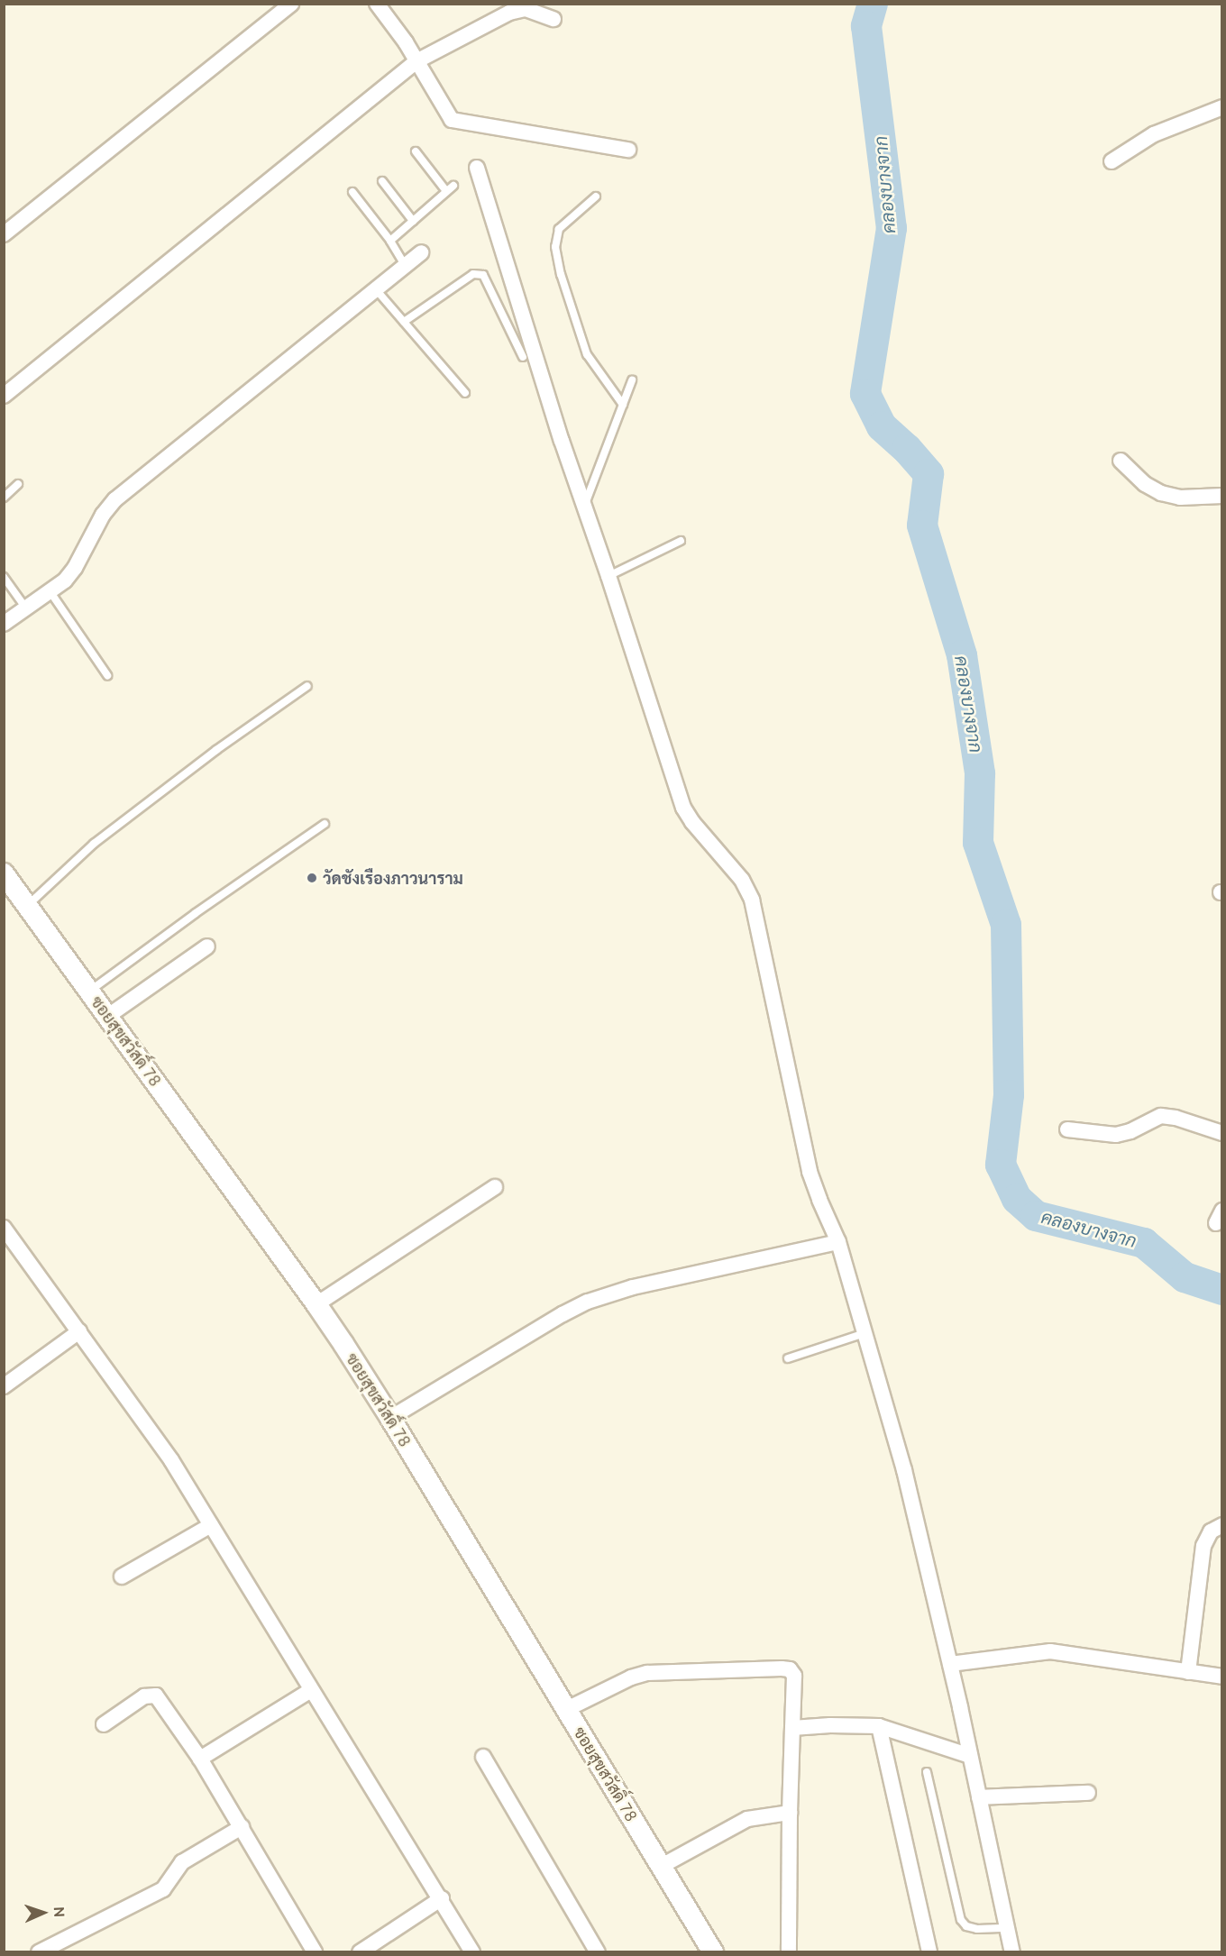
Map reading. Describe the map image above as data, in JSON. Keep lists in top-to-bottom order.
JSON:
{
  "streets": {
    "street": ["ซอยสุขสวัสดิ์ 78"]
  },
  "water": ["คลองบางจาก"],
  "places": ["วัดชังเรืองภาวนาราม"],
  "north": "right"
}
